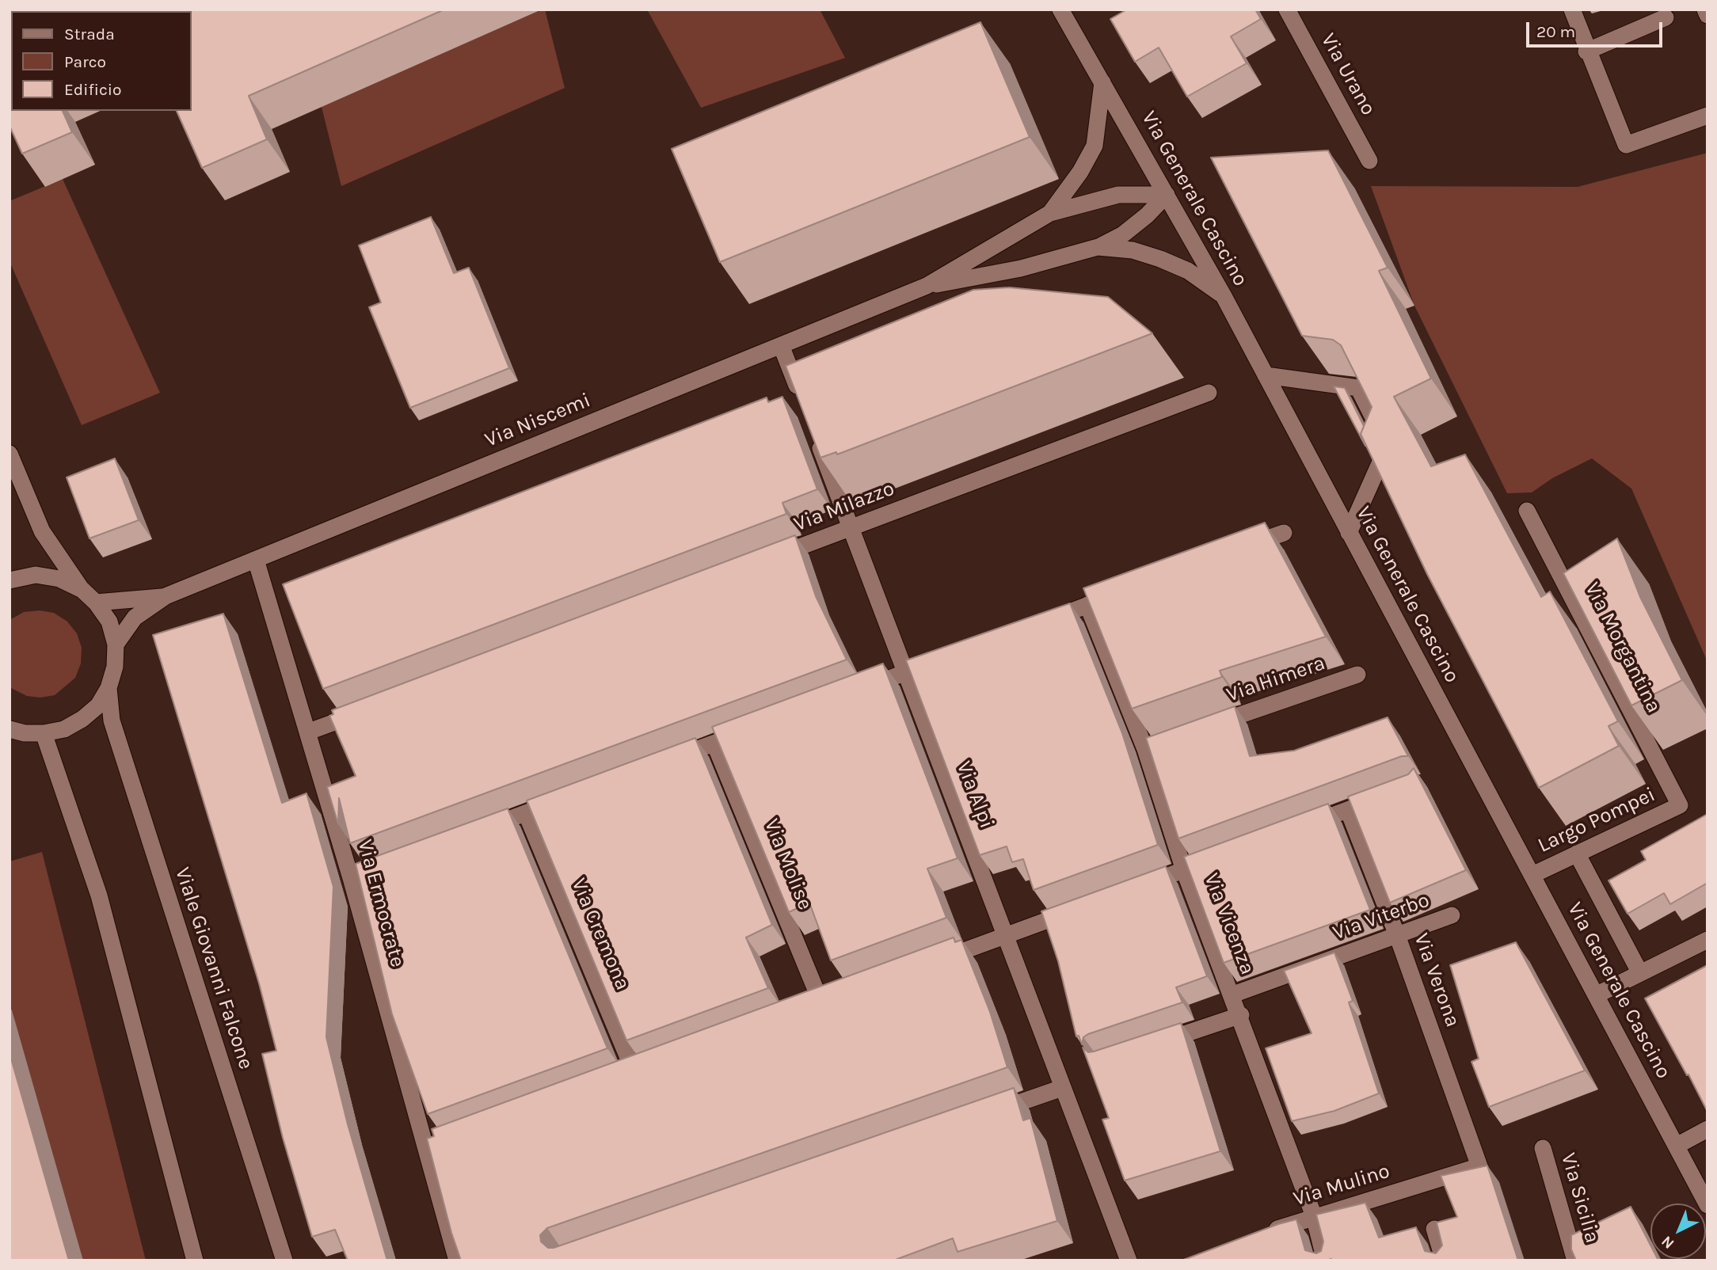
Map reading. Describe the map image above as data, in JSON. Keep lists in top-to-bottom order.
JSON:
{
  "streets": {
    "street": [
      "Via Urano",
      "Via Generale Cascino",
      "Via Niscemi",
      "Via Milazzo",
      "Via Morgantina",
      "Via Himera",
      "Via Alpi",
      "Largo Pompei",
      "Via Molise",
      "Via Ermocrate",
      "Via Viterbo",
      "Via Vicenza",
      "Via Cremona",
      "Viale Giovanni Falcone",
      "Via Verona",
      "Via Mulino",
      "Via Sicilia"
    ]
  },
  "crossings": [
    ["Via Generale Cascino", "Largo Pompei"],
    ["Via Niscemi", "Via Ermocrate"],
    ["Via Milazzo", "Via Alpi"],
    ["Via Morgantina", "Largo Pompei"],
    ["Via Viterbo", "Via Vicenza"],
    ["Via Viterbo", "Via Verona"],
    ["Via Vicenza", "Via Mulino"],
    ["Via Verona", "Via Mulino"]
  ],
  "legend": ["Strada", "Parco", "Edificio"],
  "scale_bar": "20 m",
  "north": "bottom left"
}
